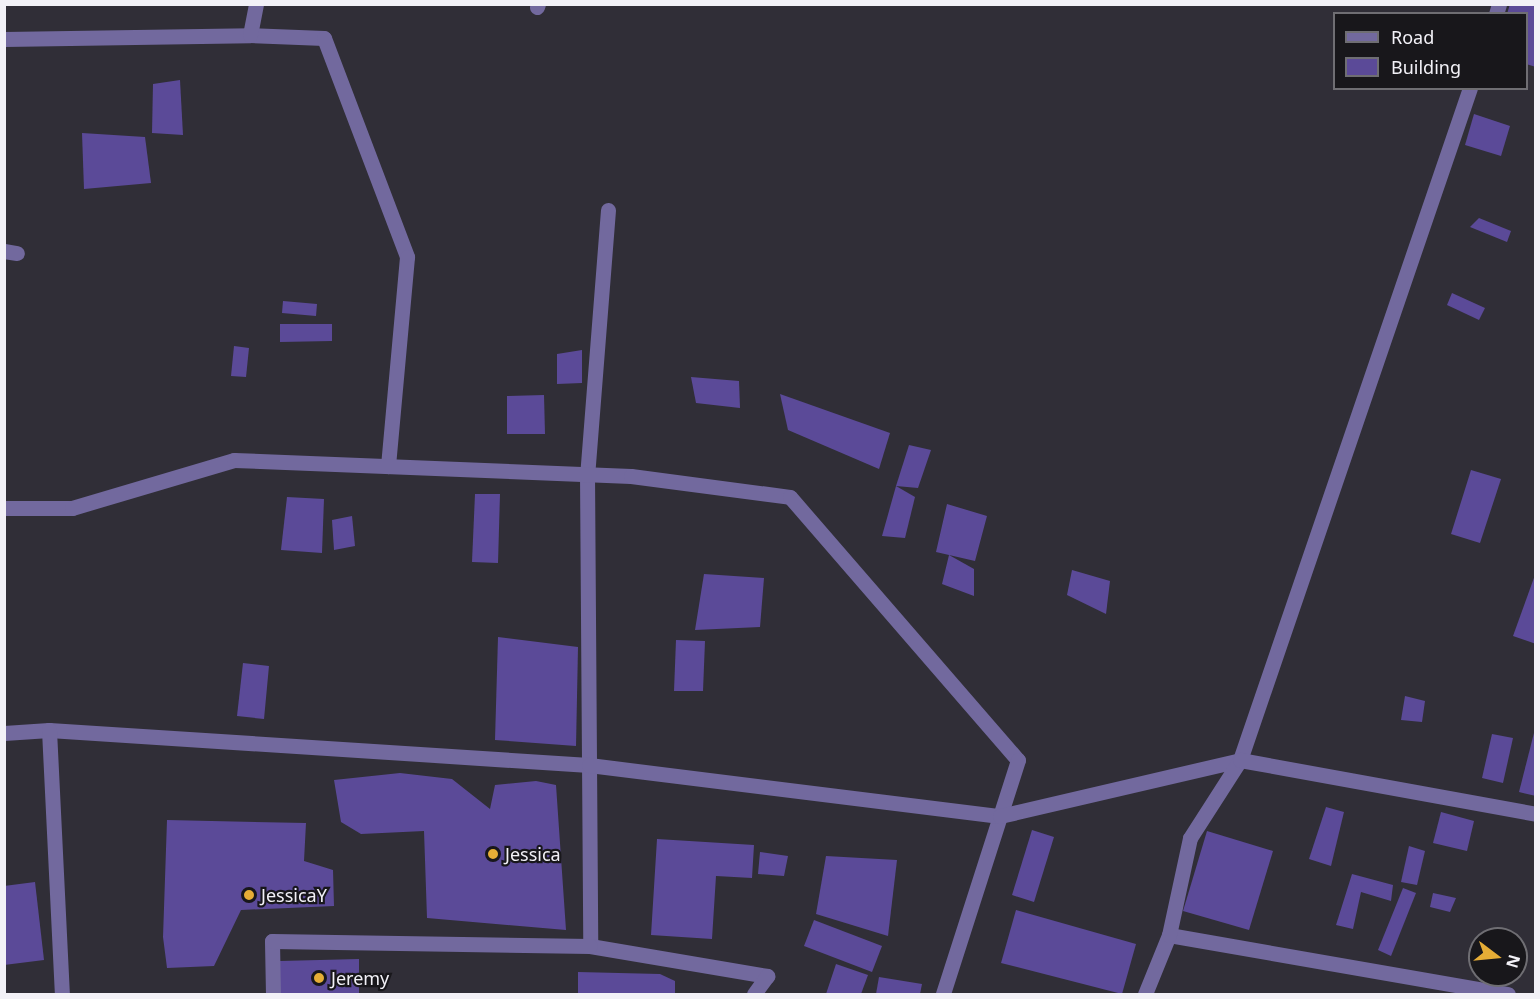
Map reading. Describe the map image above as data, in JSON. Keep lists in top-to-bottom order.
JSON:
{
  "places": ["Jessica", "JessicaY", "Jeremy"],
  "legend": ["Road", "Building"],
  "north": "right"
}
